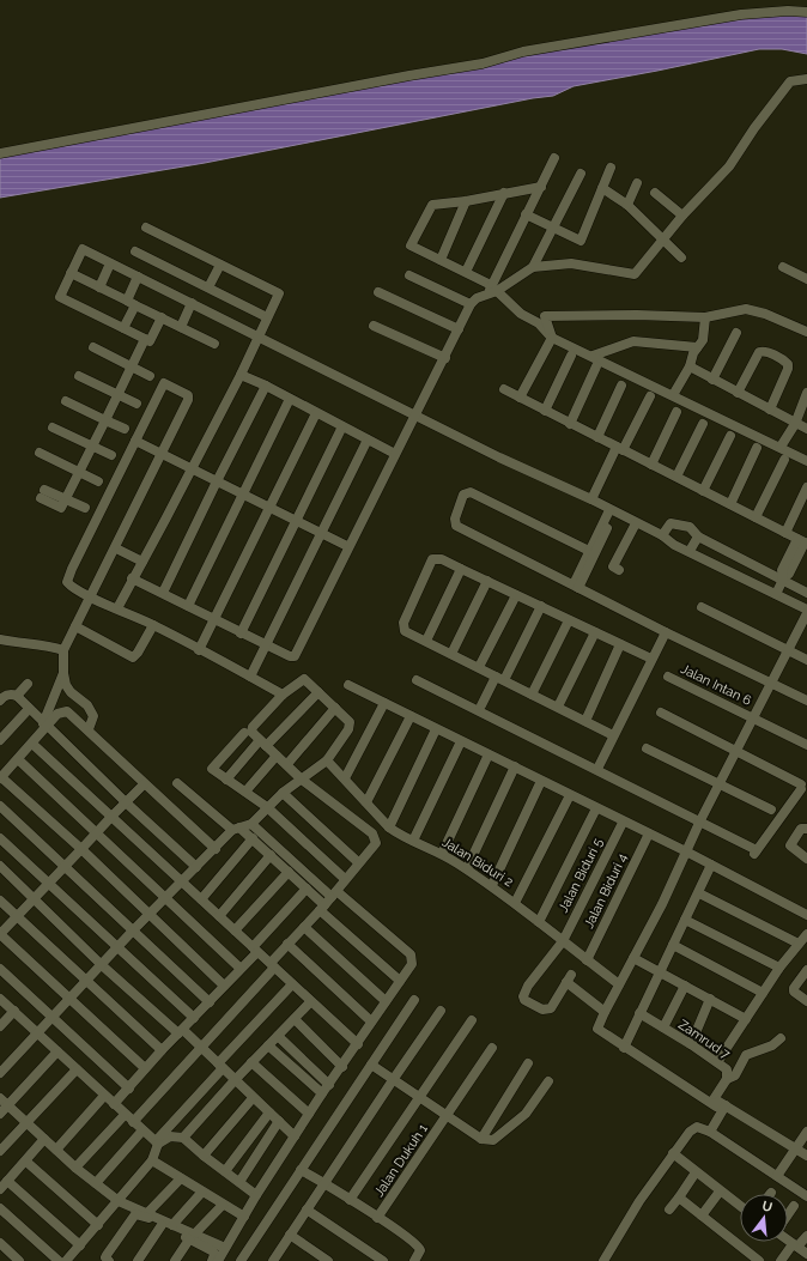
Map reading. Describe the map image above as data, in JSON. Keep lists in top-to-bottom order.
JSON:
{
  "streets": {
    "street": [
      "Jalan Intan 6",
      "Jalan Biduri 2",
      "Jalan Biduri 5",
      "Jalan Biduri 4",
      "Zamrud 7",
      "Jalan Dukuh 1"
    ]
  },
  "crossings": [
    ["Jalan Biduri 2", "Jalan Biduri 5"],
    ["Jalan Biduri 2", "Jalan Biduri 4"]
  ],
  "north": "top"
}
